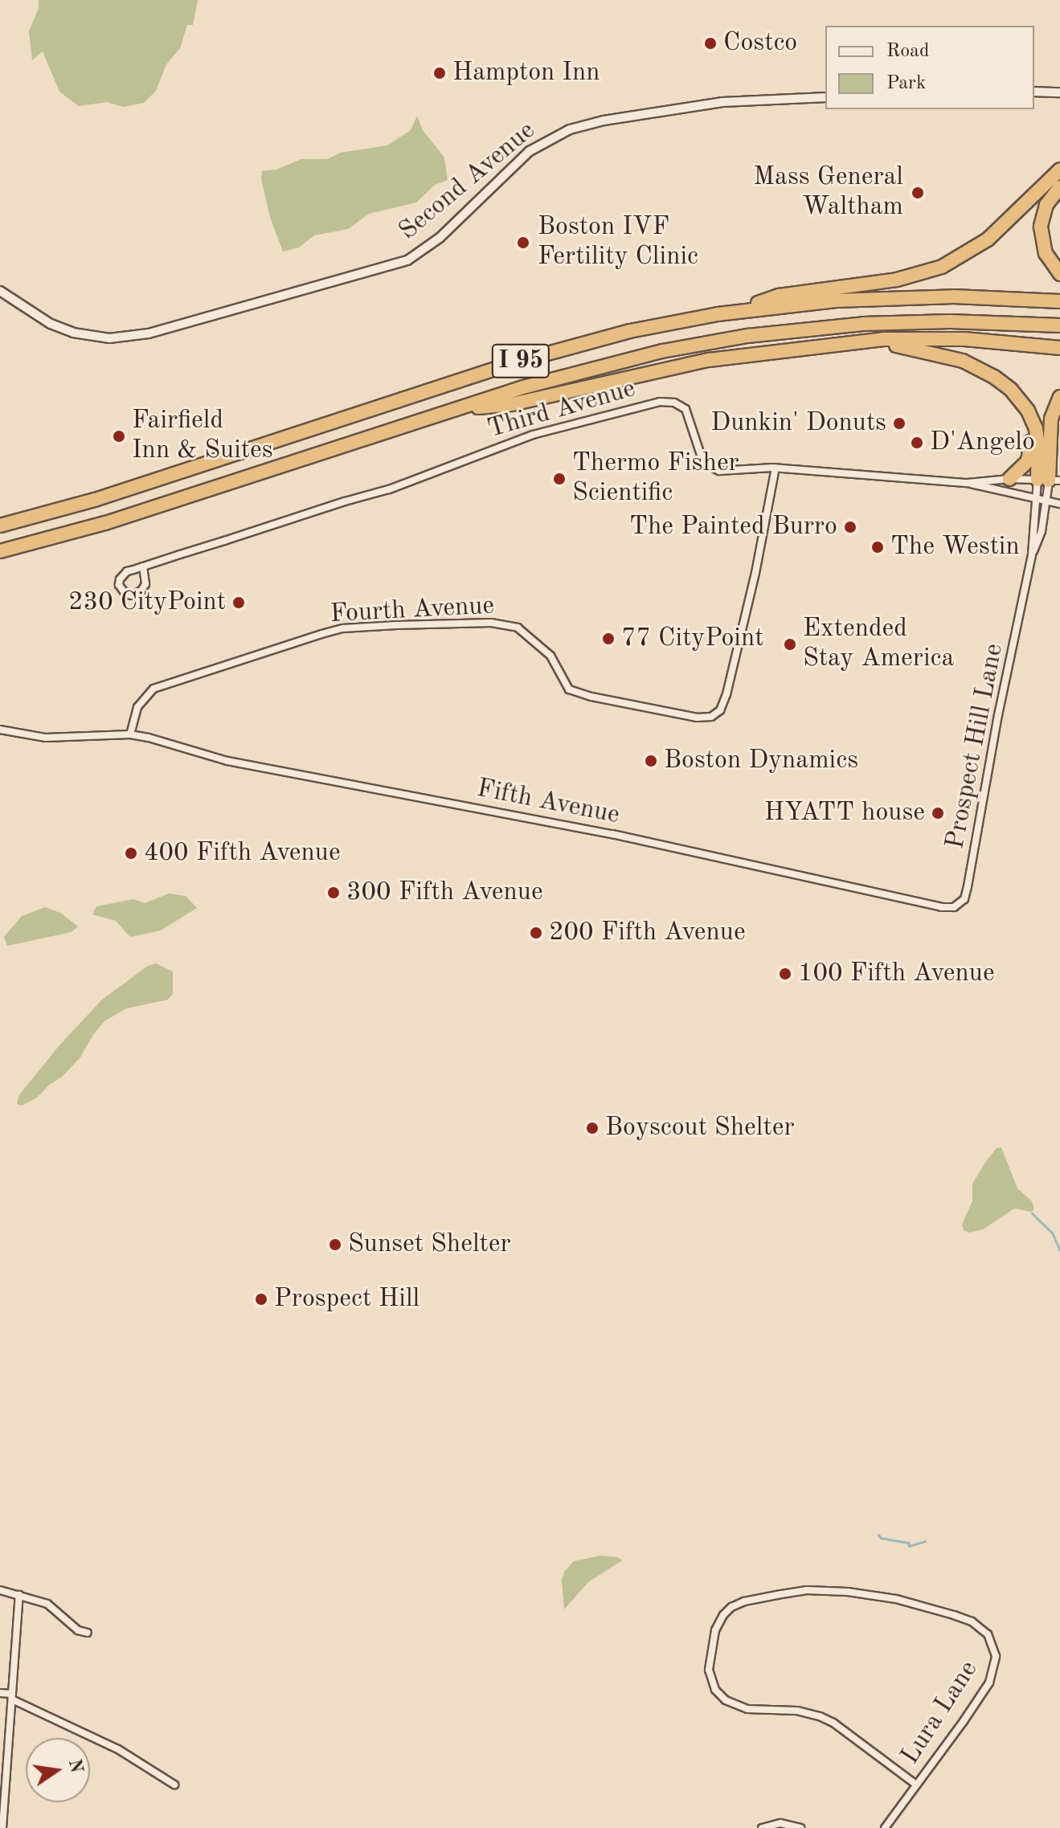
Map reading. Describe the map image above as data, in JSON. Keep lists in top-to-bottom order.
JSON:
{
  "streets": {
    "highway": ["I 95"],
    "street": [
      "Second Avenue",
      "Third Avenue",
      "Fourth Avenue",
      "Prospect Hill Lane",
      "Fifth Avenue",
      "Lura Lane"
    ]
  },
  "crossings": [
    ["Third Avenue", "Fourth Avenue"],
    ["Third Avenue", "Prospect Hill Lane"],
    ["Fourth Avenue", "Fifth Avenue"],
    ["Prospect Hill Lane", "Fifth Avenue"]
  ],
  "places": [
    "Costco",
    "Hampton Inn",
    "Mass General Waltham",
    "Boston IVF Fertility Clinic",
    "Dunkin' Donuts",
    "Fairfield Inn & Suites",
    "D'Angelo",
    "Thermo Fisher Scientific",
    "The Painted Burro",
    "The Westin",
    "230 CityPoint",
    "77 CityPoint",
    "Extended Stay America",
    "Boston Dynamics",
    "HYATT house",
    "400 Fifth Avenue",
    "300 Fifth Avenue",
    "200 Fifth Avenue",
    "100 Fifth Avenue",
    "Boyscout Shelter",
    "Sunset Shelter",
    "Prospect Hill"
  ],
  "legend": ["Road", "Park"],
  "north": "right"
}
